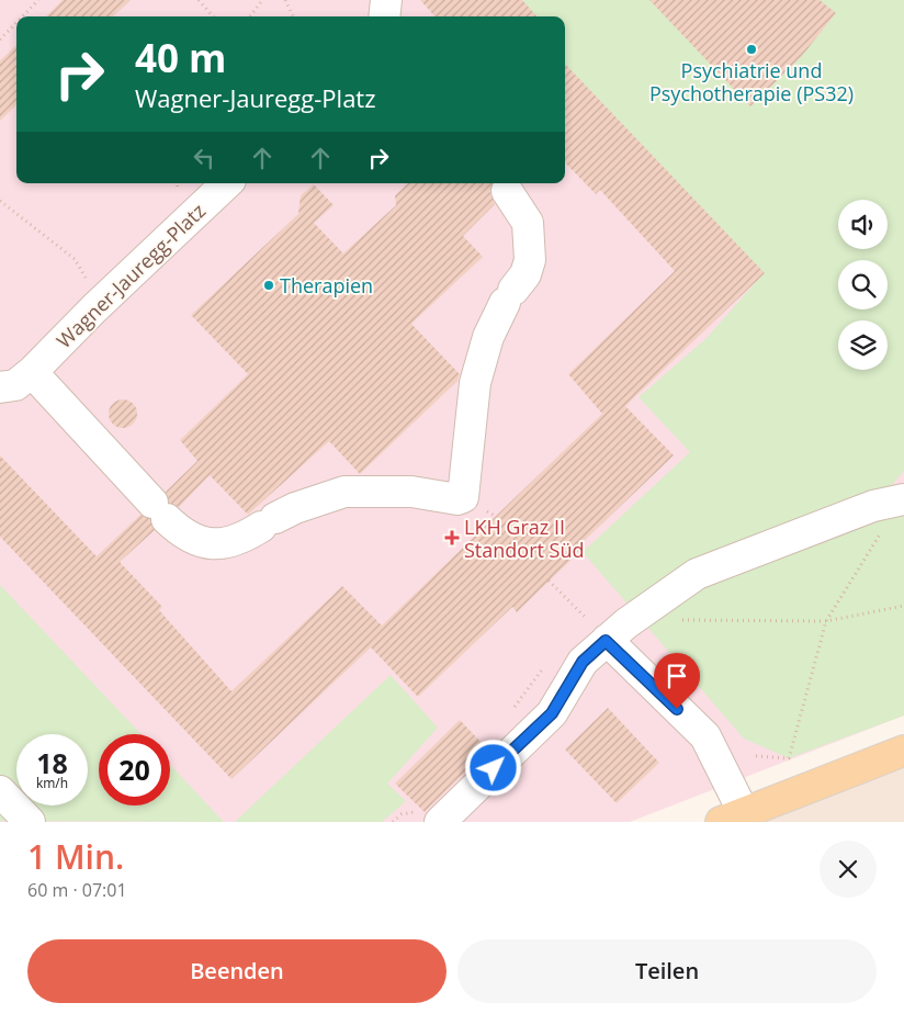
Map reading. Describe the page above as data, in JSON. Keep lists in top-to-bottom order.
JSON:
{
  "streets": {
    "lane": ["Wagner-Jauregg-Platz"]
  },
  "places": {
    "other": ["Psychiatrie und Psychotherapie (PS32)", "Therapien"],
    "health": ["LKH Graz II Standort Süd"]
  },
  "page": {
    "turn": ["40 m", "Wagner-Jauregg-Platz"],
    "speed": "18 km/h",
    "limit": "20",
    "heading": ["1 Min.", "60 m · 07:01"],
    "buttons": ["Beenden", "Teilen"]
  }
}
